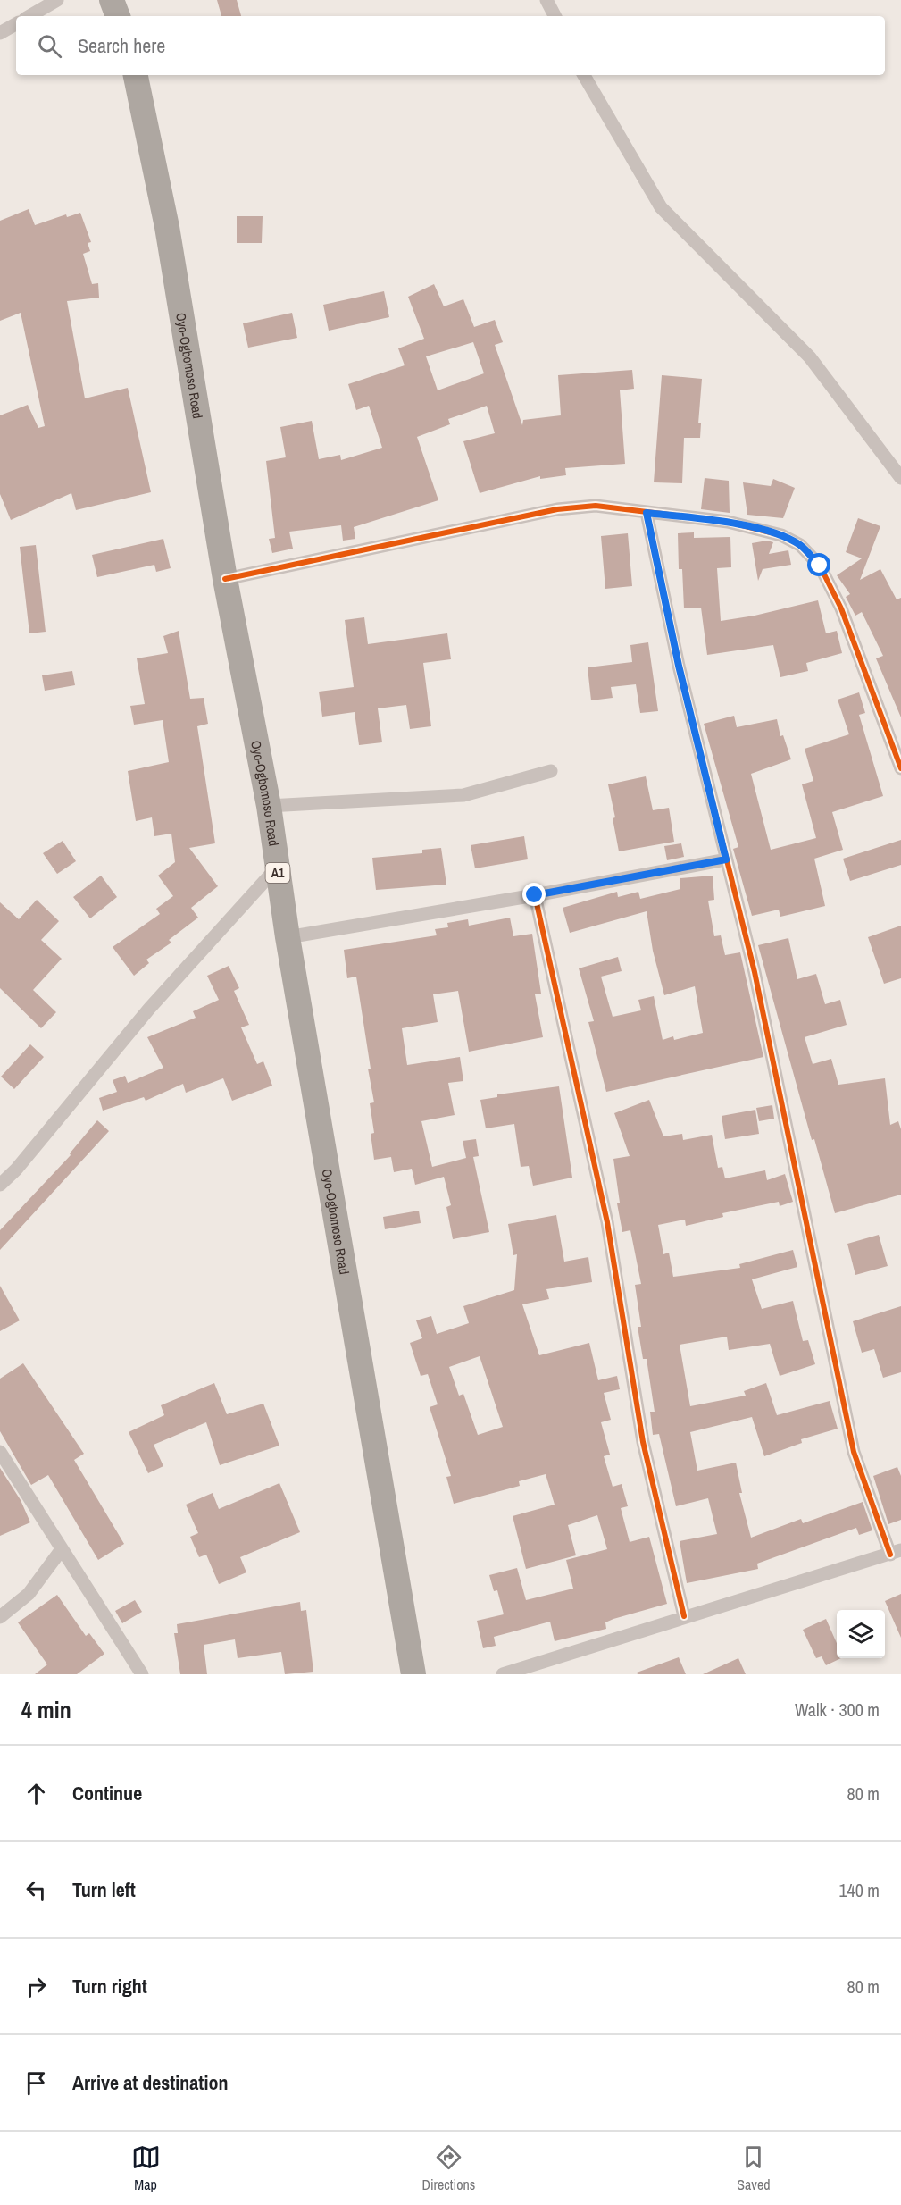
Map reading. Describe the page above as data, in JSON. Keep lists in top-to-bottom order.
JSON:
{
  "streets": {
    "highway": ["Oyo-Ogbomoso Road", "A1"]
  },
  "page": {
    "search": "Search here",
    "heading": ["4 min", "Walk · 300 m"],
    "list": [
      ["Continue", "80 m"],
      ["Turn left", "140 m"],
      ["Turn right", "80 m"],
      "Arrive at destination"
    ],
    "nav": ["Map", "Directions", "Saved"]
  }
}
